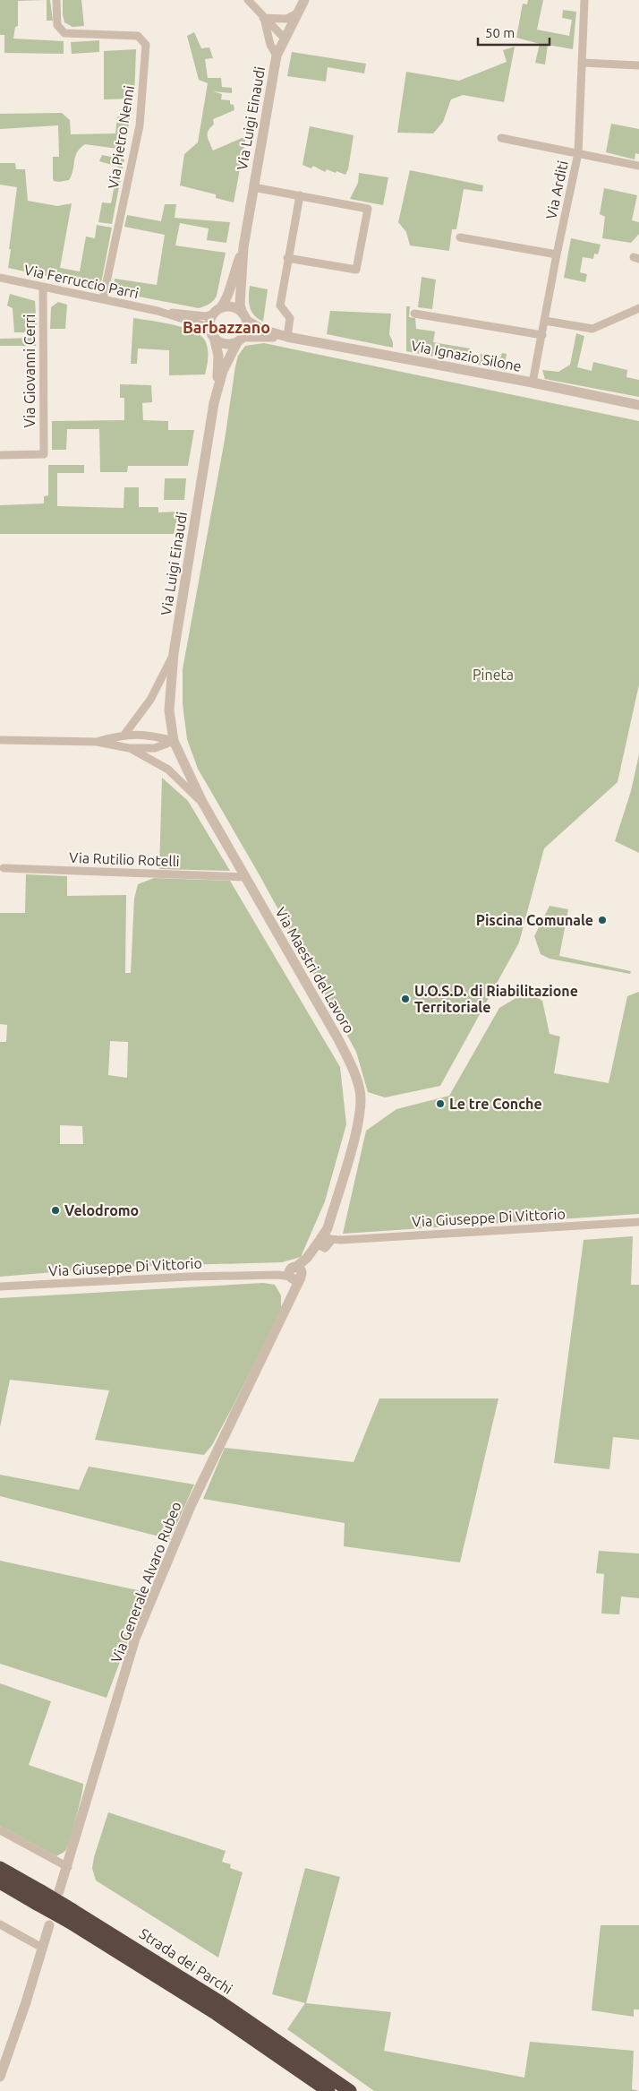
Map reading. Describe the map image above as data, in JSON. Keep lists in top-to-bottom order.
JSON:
{
  "streets": {
    "highway": ["Strada dei Parchi"],
    "street": [
      "Via Luigi Einaudi",
      "Via Pietro Nenni",
      "Via Arditi",
      "Via Ferruccio Parri",
      "Via Ignazio Silone",
      "Via Giovanni Cerri",
      "Via Rutilio Rotelli",
      "Via Maestri del Lavoro",
      "Via Giuseppe Di Vittorio",
      "Via Generale Alvaro Rubeo"
    ]
  },
  "crossings": [
    ["Via Luigi Einaudi", "Via Ferruccio Parri"],
    ["Via Luigi Einaudi", "Via Ignazio Silone"],
    ["Via Luigi Einaudi", "Via Maestri del Lavoro"],
    ["Via Pietro Nenni", "Via Ferruccio Parri"],
    ["Via Arditi", "Via Ignazio Silone"],
    ["Via Ferruccio Parri", "Via Ignazio Silone"],
    ["Via Ferruccio Parri", "Via Giovanni Cerri"],
    ["Via Rutilio Rotelli", "Via Maestri del Lavoro"],
    ["Via Maestri del Lavoro", "Via Giuseppe Di Vittorio"],
    ["Via Maestri del Lavoro", "Via Generale Alvaro Rubeo"],
    ["Via Giuseppe Di Vittorio", "Via Generale Alvaro Rubeo"]
  ],
  "districts": ["Barbazzano"],
  "parks": ["Pineta"],
  "places": [
    "Piscina Comunale",
    "U.O.S.D. di Riabilitazione Territoriale",
    "Le tre Conche",
    "Velodromo"
  ],
  "scale_bar": "50 m"
}
